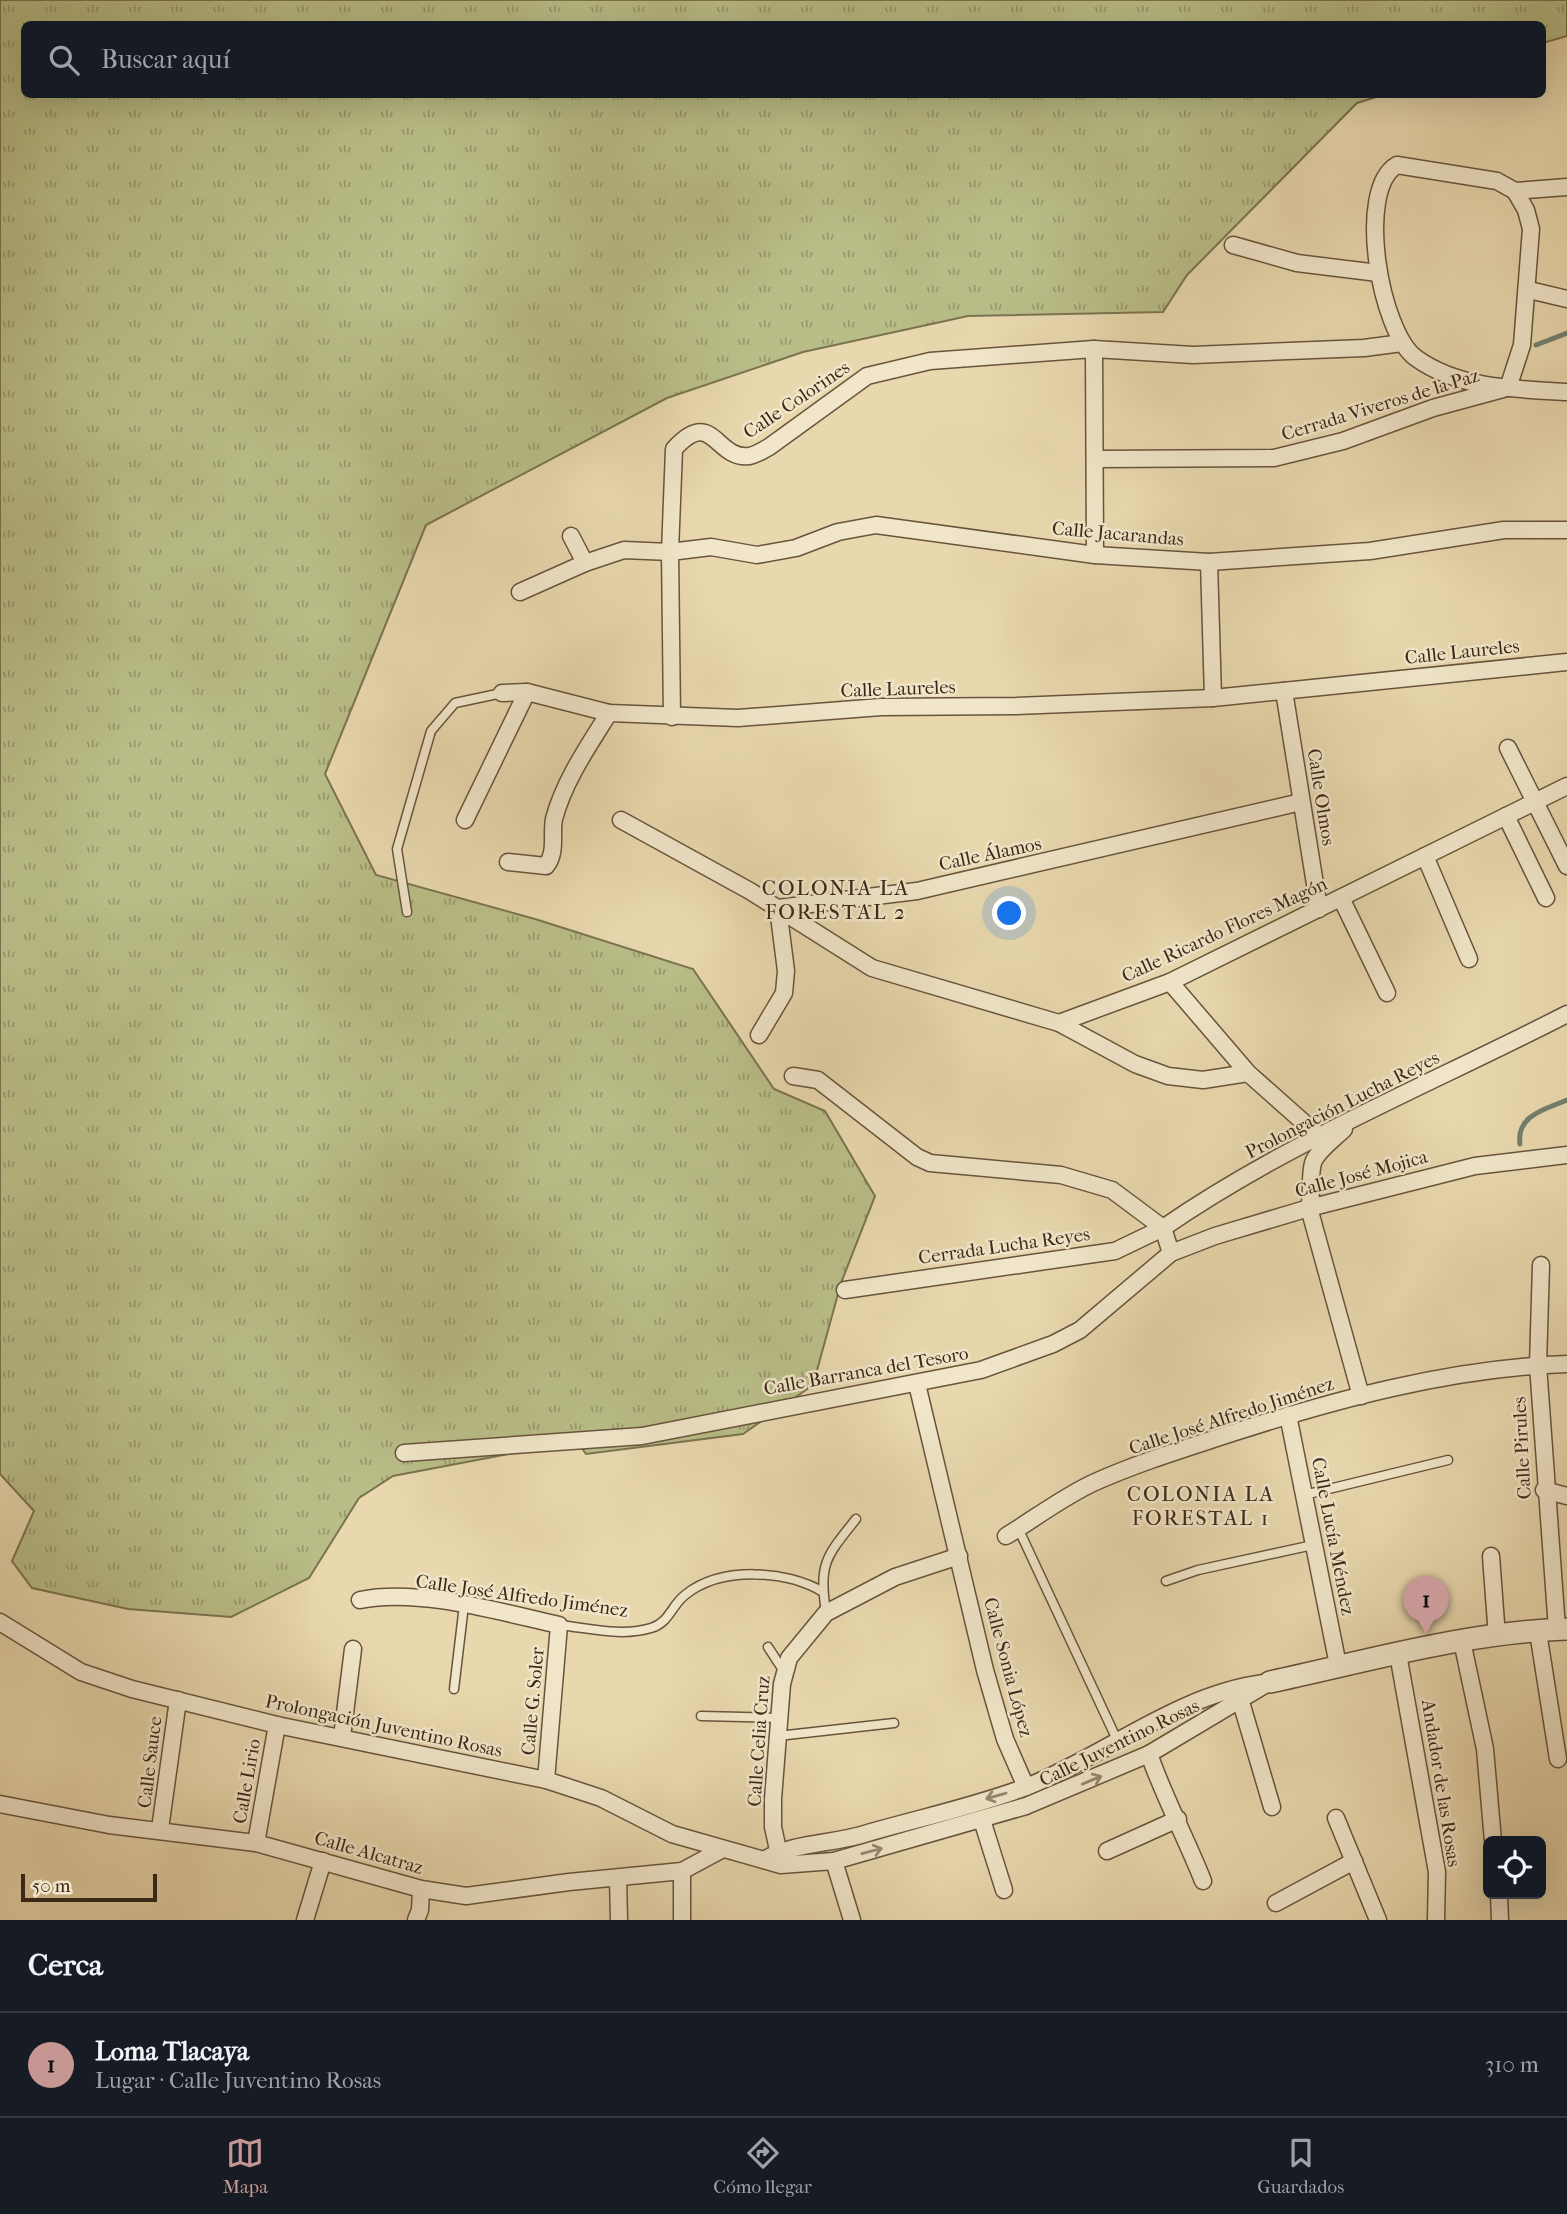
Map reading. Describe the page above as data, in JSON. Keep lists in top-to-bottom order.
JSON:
{
  "streets": {
    "street": [
      "Calle Colorines",
      "Cerrada Viveros de la Paz",
      "Calle Jacarandas",
      "Calle Laureles",
      "Calle Olmos",
      "Calle Álamos",
      "Calle Ricardo Flores Magón",
      "Prolongación Lucha Reyes",
      "Calle José Mojica",
      "Cerrada Lucha Reyes",
      "Calle Barranca del Tesoro",
      "Calle José Alfredo Jiménez",
      "Calle Pirules",
      "Calle Lucía Méndez",
      "Calle Sonia López",
      "Calle G. Soler",
      "Prolongación Juventino Rosas",
      "Calle Celia Cruz",
      "Calle Juventino Rosas",
      "Calle Sauce",
      "Calle Lirio",
      "Andador de las Rosas",
      "Calle Alcatraz"
    ]
  },
  "crossings": [
    ["Calle Colorines", "Cerrada Viveros de la Paz"],
    ["Calle Colorines", "Calle Jacarandas"],
    ["Calle Colorines", "Calle Laureles"],
    ["Calle Laureles", "Calle Olmos"],
    ["Calle Olmos", "Calle Álamos"],
    ["Calle Olmos", "Calle Ricardo Flores Magón"],
    ["Prolongación Lucha Reyes", "Cerrada Lucha Reyes"],
    ["Calle José Mojica", "Calle Barranca del Tesoro"],
    ["Calle Barranca del Tesoro", "Calle Sonia López"],
    ["Calle José Alfredo Jiménez", "Calle Pirules"],
    ["Calle José Alfredo Jiménez", "Calle Lucía Méndez"],
    ["Calle José Alfredo Jiménez", "Calle G. Soler"],
    ["Calle Pirules", "Calle Juventino Rosas"],
    ["Calle Lucía Méndez", "Calle Juventino Rosas"],
    ["Calle Sonia López", "Calle Juventino Rosas"],
    ["Calle G. Soler", "Prolongación Juventino Rosas"],
    ["Prolongación Juventino Rosas", "Calle Celia Cruz"],
    ["Prolongación Juventino Rosas", "Calle Juventino Rosas"],
    ["Prolongación Juventino Rosas", "Calle Sauce"],
    ["Prolongación Juventino Rosas", "Calle Lirio"],
    ["Prolongación Juventino Rosas", "Calle Alcatraz"],
    ["Calle Juventino Rosas", "Andador de las Rosas"],
    ["Calle Sauce", "Calle Alcatraz"],
    ["Calle Lirio", "Calle Alcatraz"]
  ],
  "districts": ["COLONIA LA FORESTAL 2", "COLONIA LA FORESTAL 1"],
  "scale_bar": "50 m",
  "page": {
    "search": "Buscar aquí",
    "pins": "1",
    "scale": "50 m",
    "heading": "Cerca",
    "list": [
      {
        "mark": "1",
        "name": "Loma Tlacaya",
        "note": "Lugar · Calle Juventino Rosas",
        "value": "310 m"
      }
    ],
    "nav": ["Mapa", "Cómo llegar", "Guardados"]
  }
}
